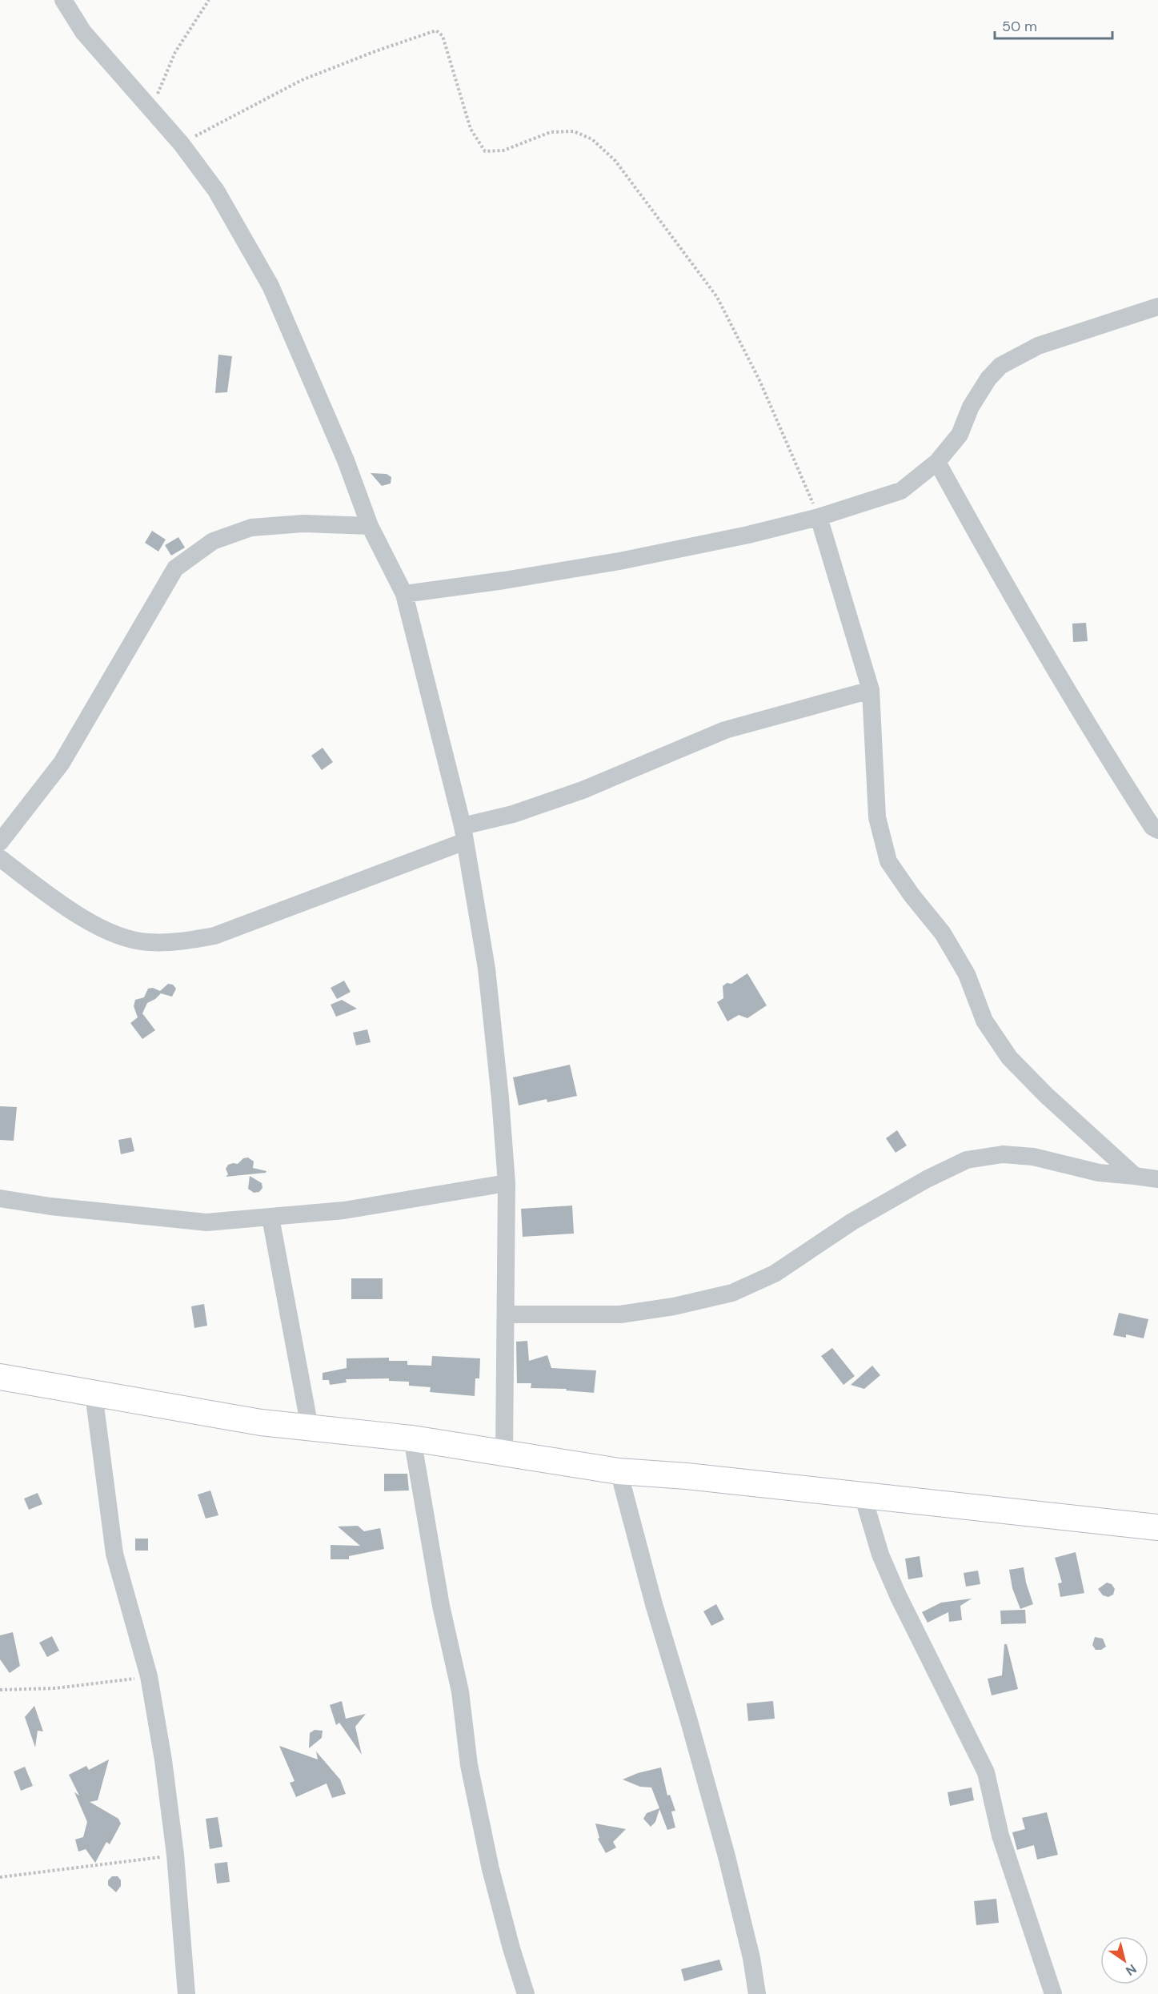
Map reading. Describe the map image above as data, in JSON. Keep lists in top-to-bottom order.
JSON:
{
  "scale_bar": "50 m",
  "north": "bottom right"
}
